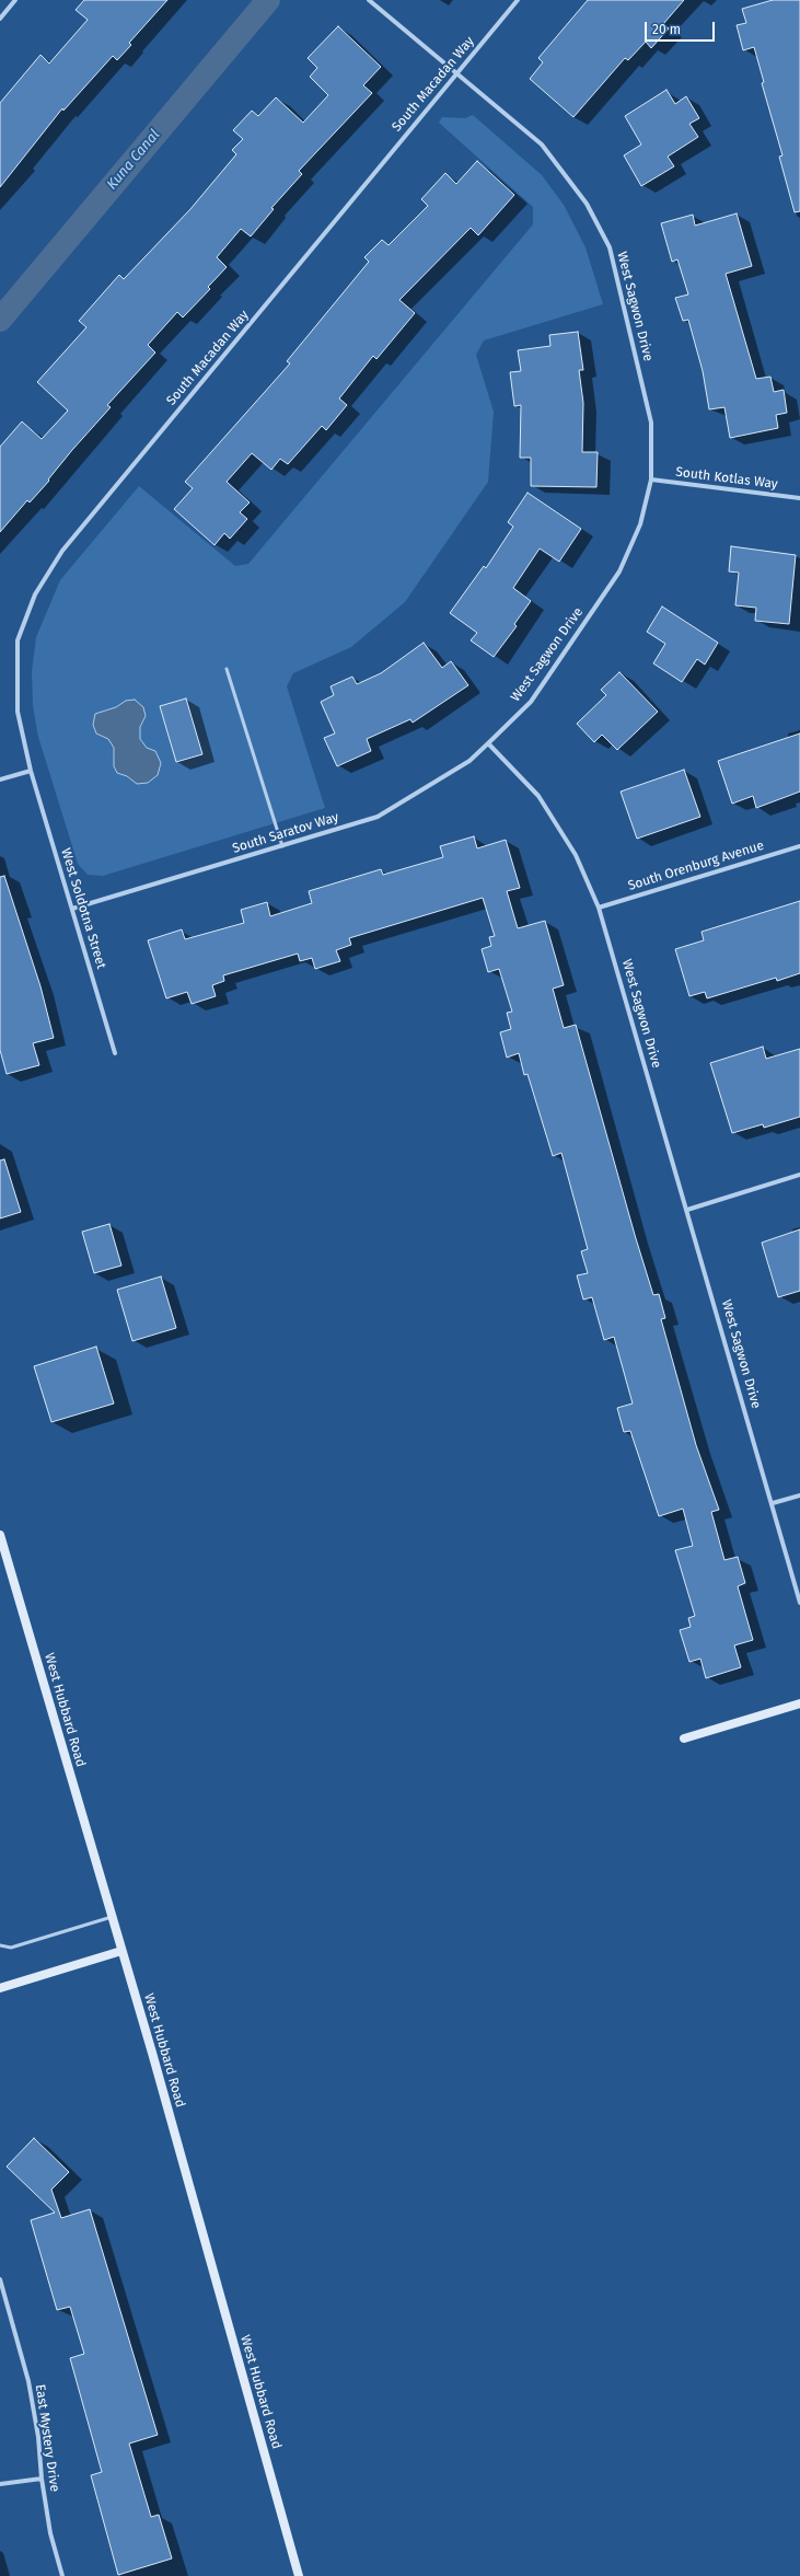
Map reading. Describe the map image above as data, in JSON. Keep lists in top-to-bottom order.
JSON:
{
  "streets": {
    "street": [
      "South Macadan Way",
      "West Sagwon Drive",
      "South Kotlas Way",
      "South Saratov Way",
      "South Orenburg Avenue",
      "West Soldotna Street",
      "West Hubbard Road",
      "East Mystery Drive"
    ]
  },
  "crossings": [
    ["South Macadan Way", "West Sagwon Drive"],
    ["South Macadan Way", "West Soldotna Street"],
    ["West Sagwon Drive", "South Kotlas Way"],
    ["West Sagwon Drive", "South Saratov Way"],
    ["West Sagwon Drive", "South Orenburg Avenue"],
    ["South Saratov Way", "West Soldotna Street"]
  ],
  "water": ["Kuna Canal"],
  "scale_bar": "20 m"
}
